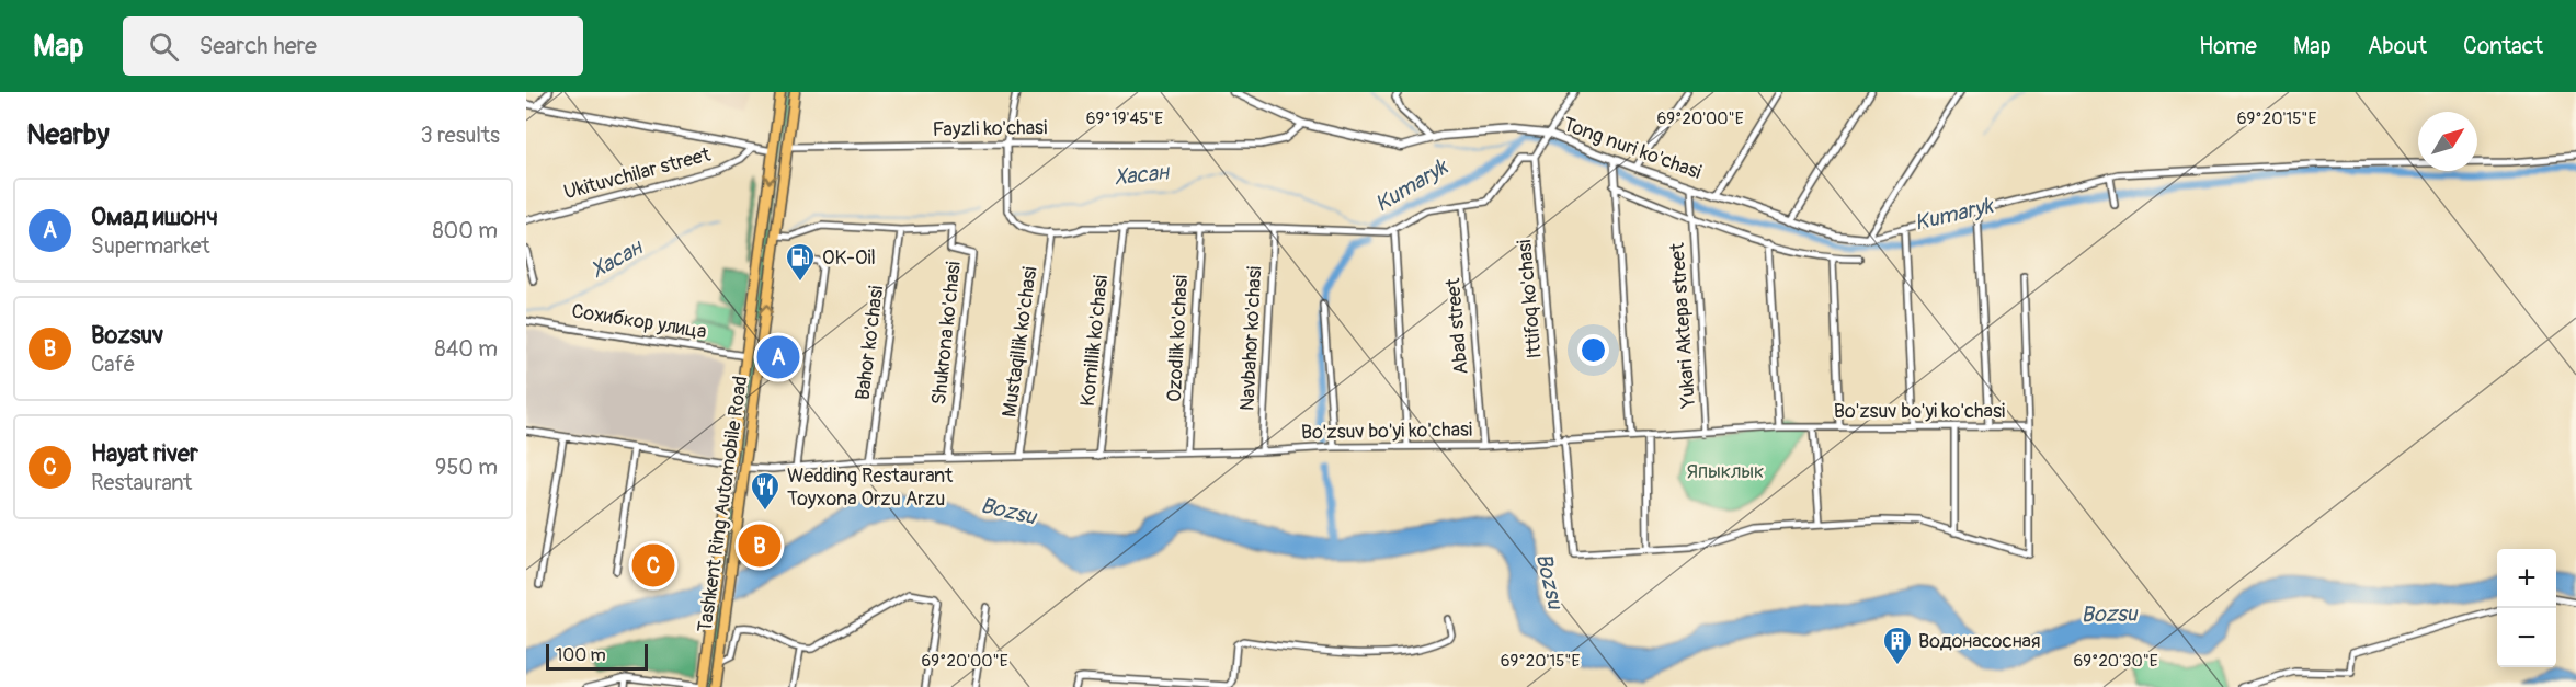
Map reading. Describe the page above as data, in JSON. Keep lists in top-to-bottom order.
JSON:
{
  "streets": {
    "highway": ["Tashkent Ring Automobile Road"],
    "street": [
      "Fayzli ko'chasi",
      "Tong nuri ko'chasi",
      "Ukituvchilar street",
      "Ittifoq ko'chasi",
      "Сохибкор улица",
      "Yukari Aktepa street",
      "Abad street",
      "Shukrona ko'chasi",
      "Ozodlik ko'chasi",
      "Navbahor ko'chasi",
      "Komillik ko'chasi",
      "Mustaqillik ko'chasi",
      "Bahor ko'chasi",
      "Bo'zsuv bo'yi ko'chasi"
    ]
  },
  "crossings": [
    ["Fayzli ko'chasi", "Tong nuri ko'chasi"],
    ["Fayzli ko'chasi", "Tashkent Ring Automobile Road"],
    ["Tong nuri ko'chasi", "Yukari Aktepa street"],
    ["Ittifoq ko'chasi", "Bo'zsuv bo'yi ko'chasi"],
    ["Сохибкор улица", "Tashkent Ring Automobile Road"],
    ["Yukari Aktepa street", "Bo'zsuv bo'yi ko'chasi"],
    ["Abad street", "Bo'zsuv bo'yi ko'chasi"],
    ["Shukrona ko'chasi", "Bahor ko'chasi"],
    ["Shukrona ko'chasi", "Bo'zsuv bo'yi ko'chasi"],
    ["Ozodlik ko'chasi", "Bo'zsuv bo'yi ko'chasi"],
    ["Navbahor ko'chasi", "Bo'zsuv bo'yi ko'chasi"],
    ["Komillik ko'chasi", "Bo'zsuv bo'yi ko'chasi"],
    ["Mustaqillik ko'chasi", "Bo'zsuv bo'yi ko'chasi"],
    ["Bahor ko'chasi", "Bo'zsuv bo'yi ko'chasi"],
    ["Bo'zsuv bo'yi ko'chasi", "Tashkent Ring Automobile Road"]
  ],
  "water": ["Хасан", "Kumaryk", "Bozsu"],
  "parks": ["Япыклык"],
  "places": {
    "fuel station": ["OK-Oil"],
    "restaurant": ["Wedding Restaurant Toyxona Orzu Arzu"],
    "building": ["Водонасосная"]
  },
  "scale_bar": "100 m",
  "north": "top right",
  "page": {
    "header": "Map",
    "search": "Search here",
    "nav": [
      "Home",
      "Map",
      "About",
      "Contact"
    ],
    "heading": ["Nearby", "3 results"],
    "list": [
      {
        "mark": "A",
        "name": "Омад ишонч",
        "note": "Supermarket",
        "value": "800 m"
      },
      {
        "mark": "B",
        "name": "Bozsuv",
        "note": "Café",
        "value": "840 m"
      },
      {
        "mark": "C",
        "name": "Hayat river",
        "note": "Restaurant",
        "value": "950 m"
      }
    ],
    "pins": ["A", "B", "C"],
    "map_buttons": ["+", "−"],
    "scale": "100 m"
  },
  "coordinates": [
    "69°19'45\"E",
    "69°20'00\"E",
    "69°20'15\"E",
    "69°20'30\"E"
  ]
}
